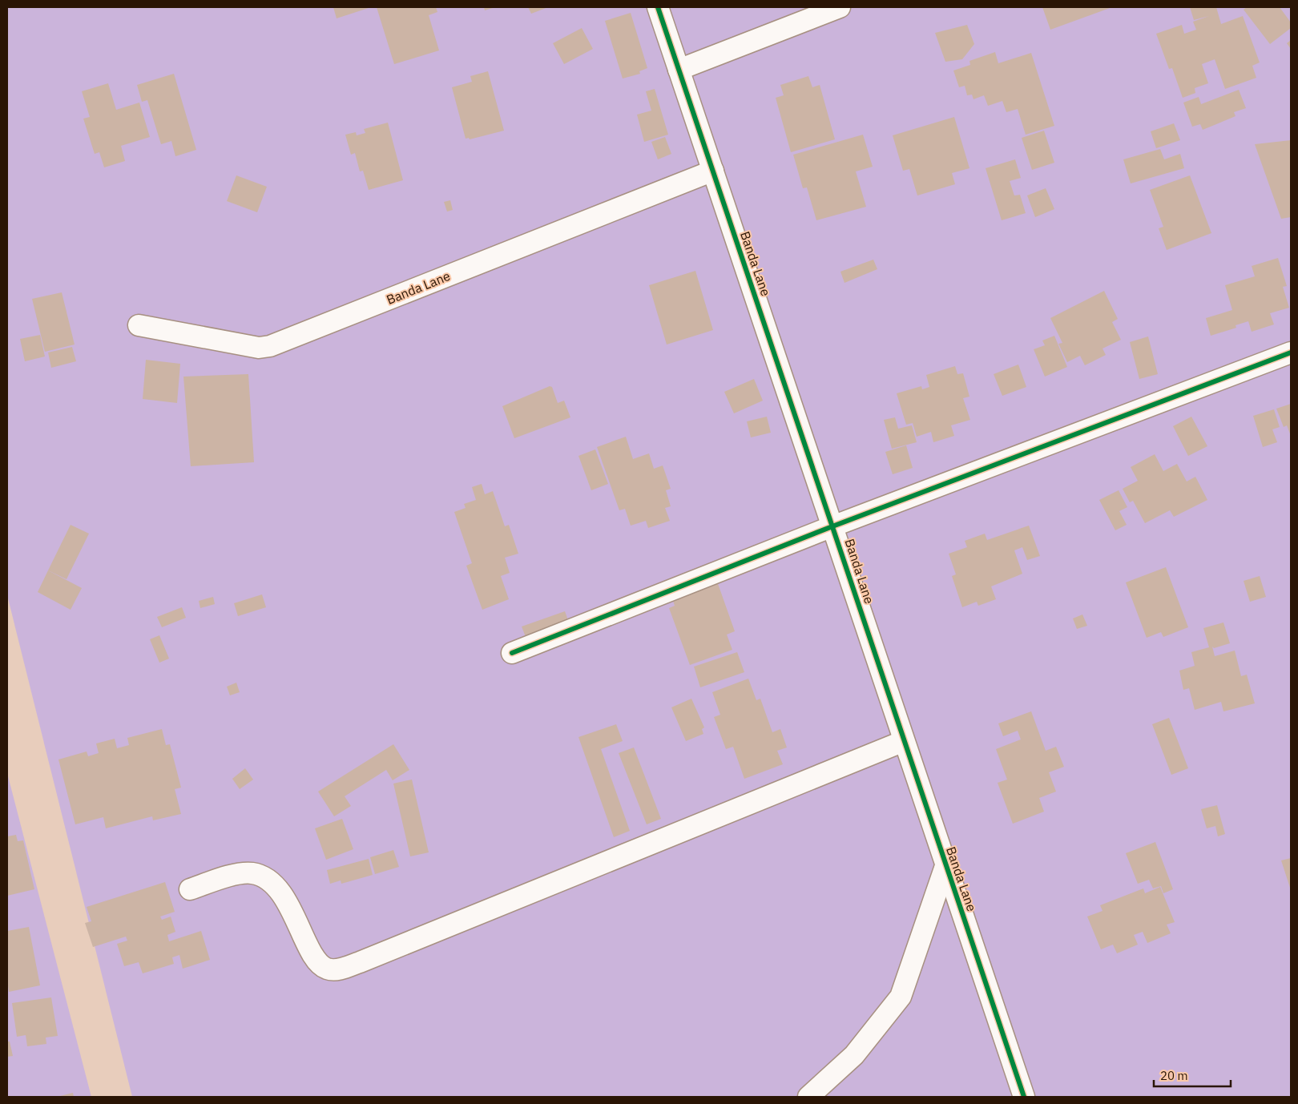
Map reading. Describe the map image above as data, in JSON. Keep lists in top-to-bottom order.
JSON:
{
  "streets": {
    "street": ["Banda Lane"]
  },
  "scale_bar": "20 m"
}
